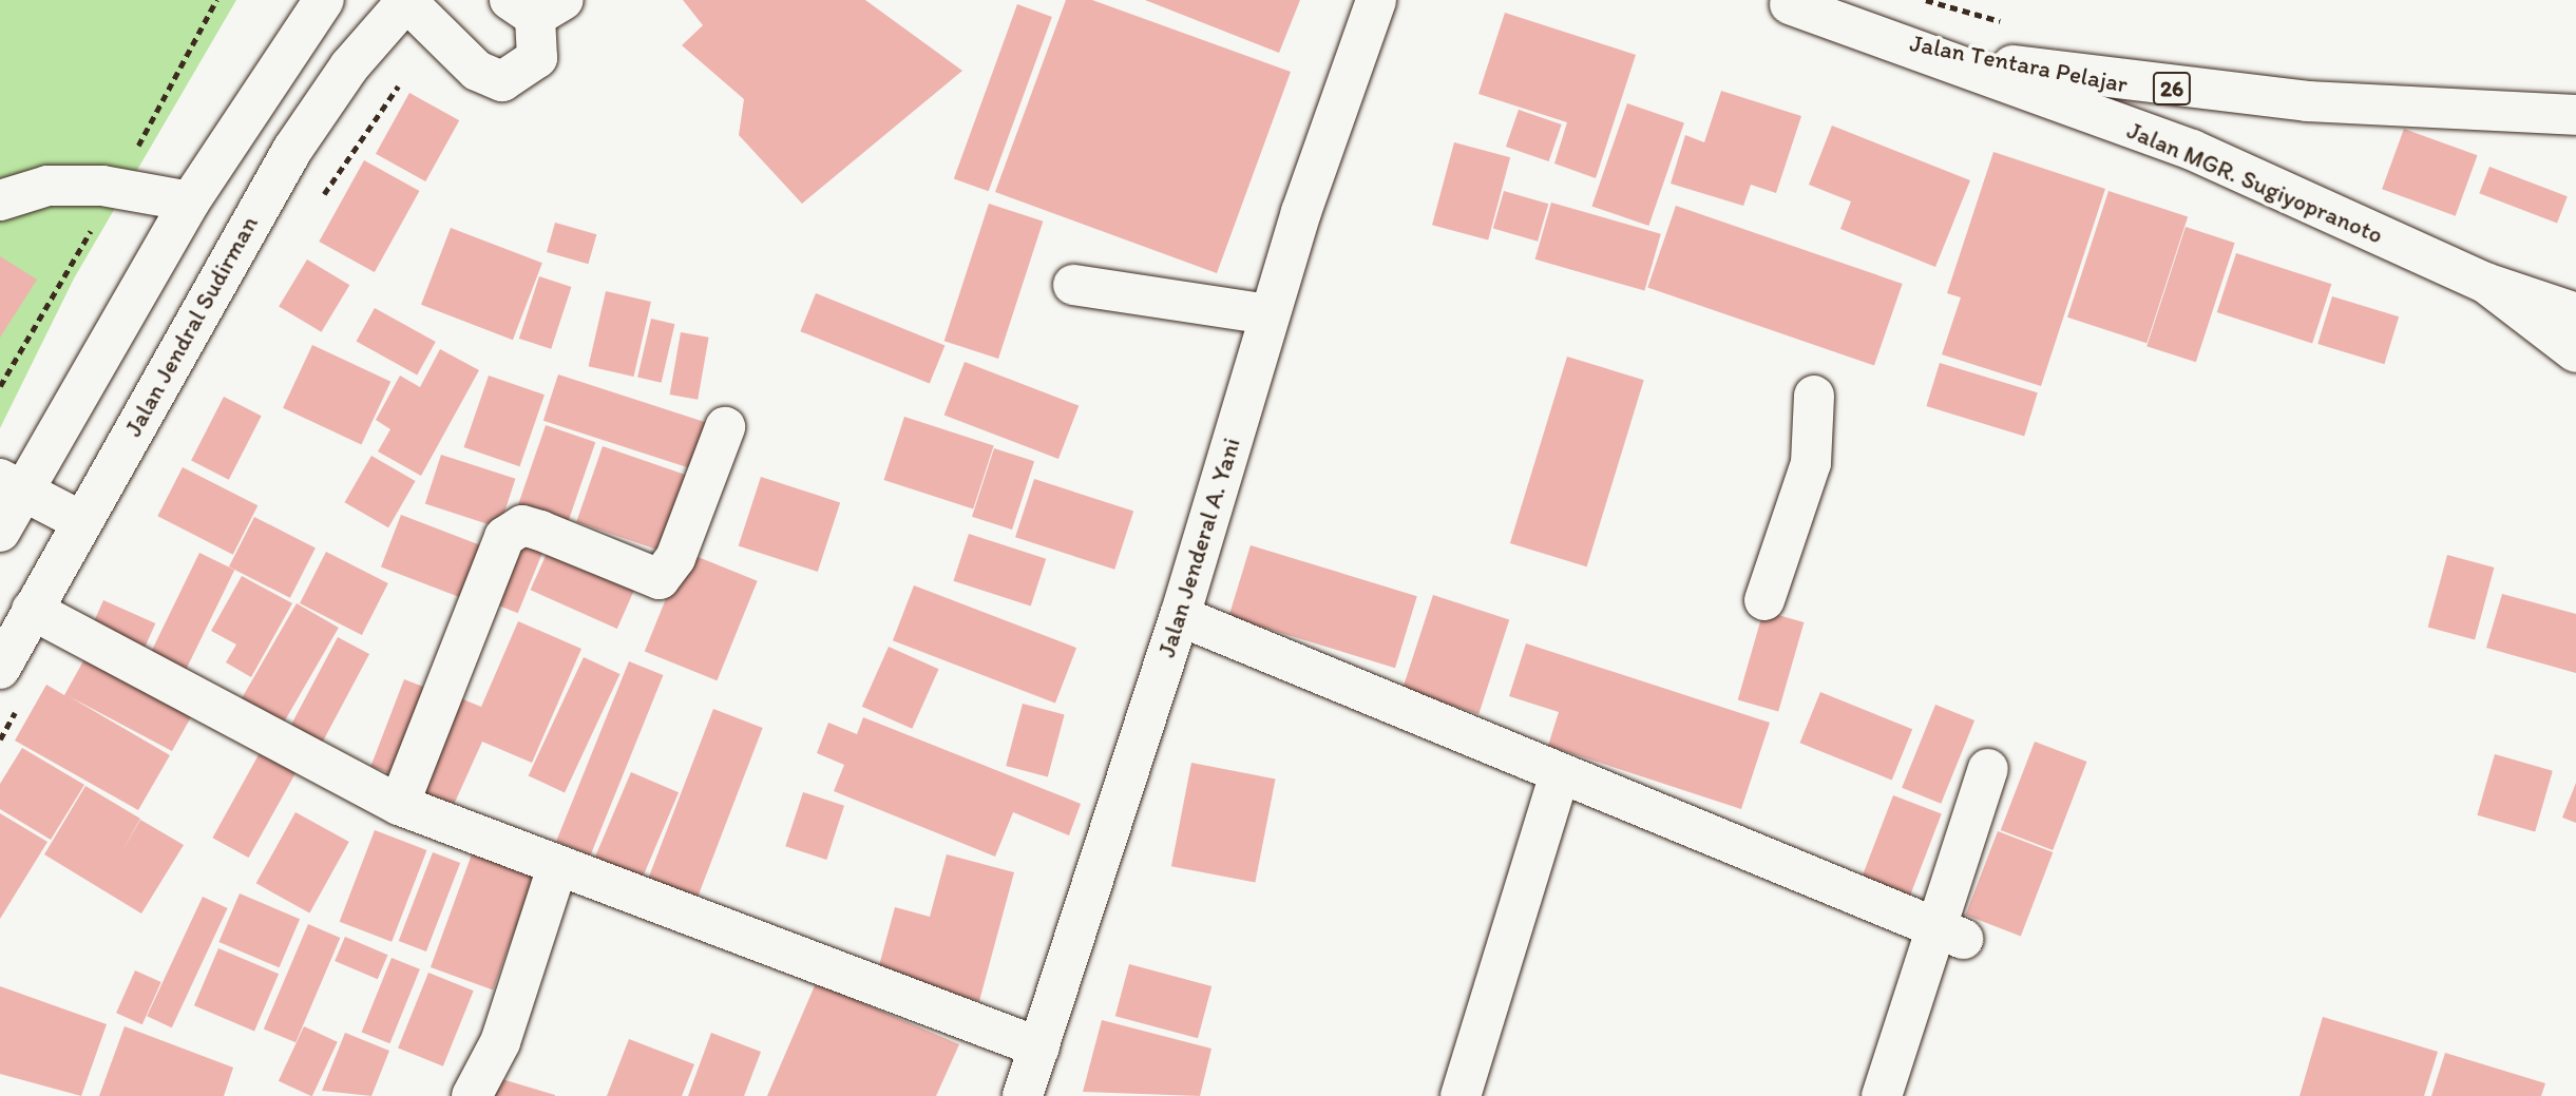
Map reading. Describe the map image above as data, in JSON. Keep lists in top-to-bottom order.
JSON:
{
  "streets": {
    "street": [
      "Jalan Tentara Pelajar",
      "26",
      "Jalan MGR. Sugiyopranoto",
      "Jalan Jendral Sudirman",
      "Jalan Jenderal A. Yani"
    ]
  },
  "crossings": [
    ["Jalan Tentara Pelajar", "Jalan MGR. Sugiyopranoto"]
  ]
}
